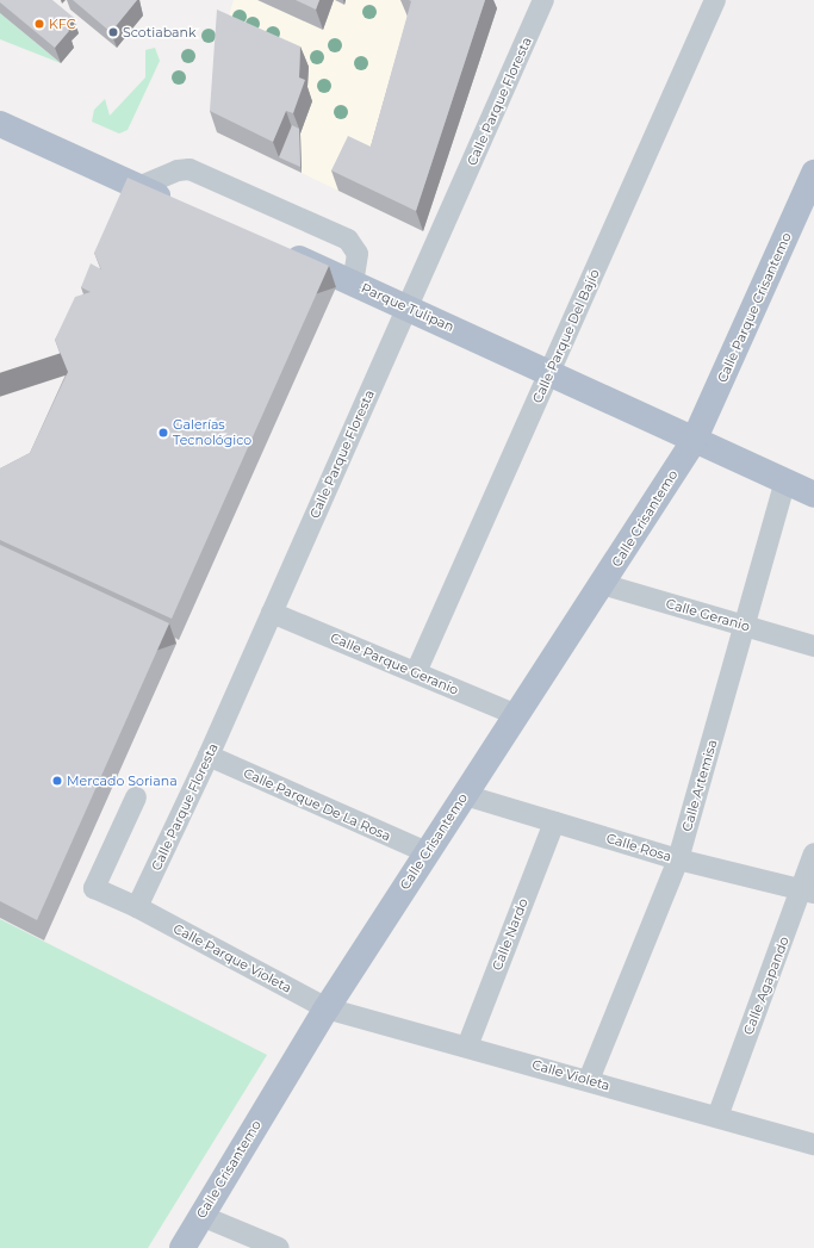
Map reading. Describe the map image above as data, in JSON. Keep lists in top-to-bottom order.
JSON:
{
  "streets": {
    "main road": ["Parque Tulipan", "Calle Parque Crisantemo", "Calle Crisantemo"],
    "street": [
      "Calle Parque Floresta",
      "Calle Parque Del Bajío",
      "Calle Geranio",
      "Calle Parque Geranio",
      "Calle Artemisa",
      "Calle Parque De La Rosa",
      "Calle Rosa",
      "Calle Nardo",
      "Calle Parque Violeta",
      "Calle Agapando",
      "Calle Violeta"
    ]
  },
  "crossings": [
    ["Calle Parque Floresta", "Parque Tulipan"],
    ["Calle Parque Floresta", "Calle Parque Geranio"],
    ["Calle Parque Floresta", "Calle Parque De La Rosa"],
    ["Calle Parque Floresta", "Calle Parque Violeta"],
    ["Parque Tulipan", "Calle Parque Crisantemo"],
    ["Parque Tulipan", "Calle Parque Del Bajío"],
    ["Parque Tulipan", "Calle Crisantemo"],
    ["Parque Tulipan", "Calle Artemisa"],
    ["Calle Parque Crisantemo", "Calle Crisantemo"],
    ["Calle Parque Del Bajío", "Calle Parque Geranio"],
    ["Calle Crisantemo", "Calle Geranio"],
    ["Calle Crisantemo", "Calle Parque Geranio"],
    ["Calle Crisantemo", "Calle Parque De La Rosa"],
    ["Calle Crisantemo", "Calle Rosa"],
    ["Calle Crisantemo", "Calle Parque Violeta"],
    ["Calle Crisantemo", "Calle Violeta"],
    ["Calle Geranio", "Calle Artemisa"],
    ["Calle Artemisa", "Calle Rosa"],
    ["Calle Artemisa", "Calle Violeta"],
    ["Calle Rosa", "Calle Nardo"],
    ["Calle Rosa", "Calle Agapando"],
    ["Calle Nardo", "Calle Violeta"],
    ["Calle Parque Violeta", "Calle Violeta"],
    ["Calle Agapando", "Calle Violeta"]
  ],
  "places": [
    "KFC",
    "Scotiabank",
    "Galerías Tecnológico",
    "Mercado Soriana"
  ]
}
